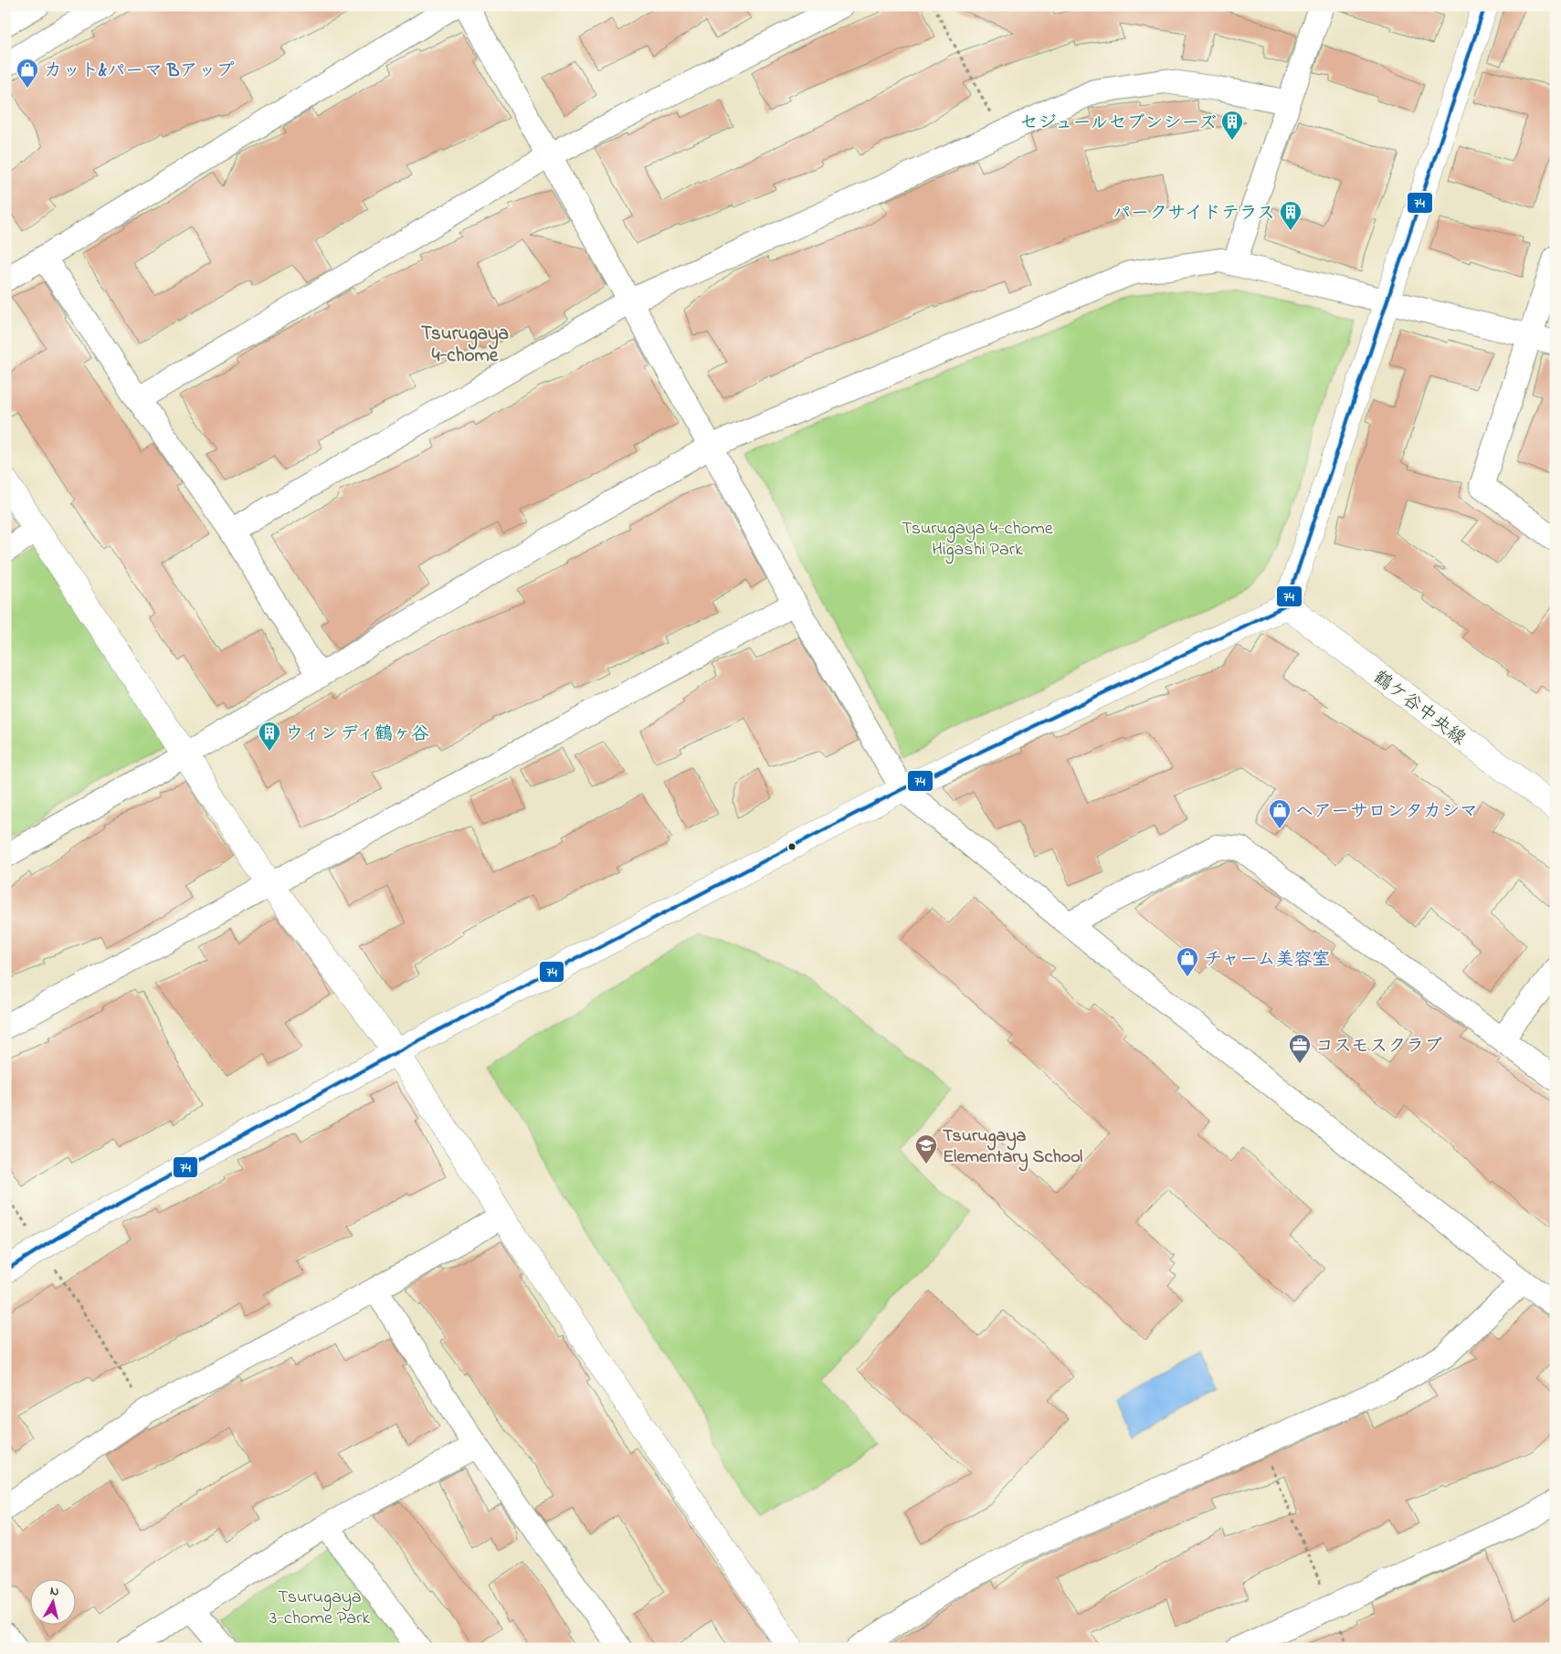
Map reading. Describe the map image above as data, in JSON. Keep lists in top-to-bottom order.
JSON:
{
  "streets": {
    "street": ["鶴ケ谷中央線"]
  },
  "districts": ["Tsurugaya 4-chome"],
  "parks": ["Tsurugaya 4-chome Higashi Park", "Tsurugaya 3-chome Park"],
  "places": {
    "shop": ["カット&パーマ Bアップ", "ヘアーサロンタカシマ", "チャーム美容室"],
    "building": ["セジュールセブンシーズ", "パークサイドテラス", "ウィンディ鶴ヶ谷"],
    "office": ["コスモスクラブ"],
    "school or university": ["Tsurugaya Elementary School"]
  },
  "lines": ["transit line 74"],
  "north": "top"
}
